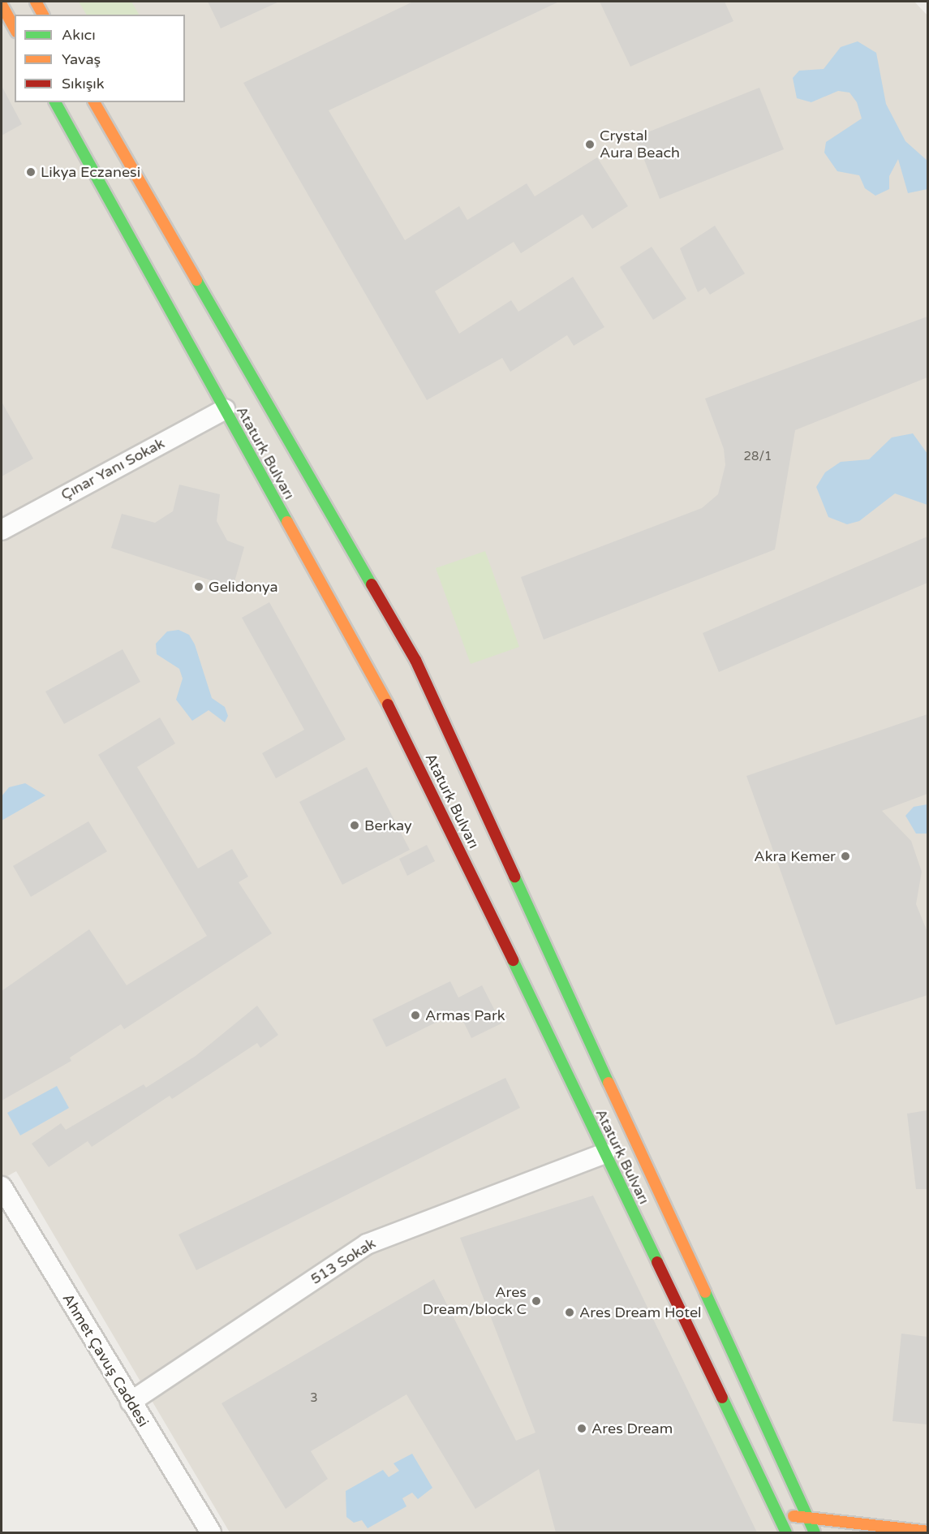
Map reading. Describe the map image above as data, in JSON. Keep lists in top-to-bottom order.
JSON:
{
  "streets": {
    "main road": ["Ataturk Bulvarı"],
    "street": ["Çınar Yanı Sokak", "513 Sokak", "Ahmet Çavuş Caddesi"]
  },
  "crossings": [
    ["Ataturk Bulvarı", "Çınar Yanı Sokak"],
    ["Ataturk Bulvarı", "513 Sokak"],
    ["513 Sokak", "Ahmet Çavuş Caddesi"]
  ],
  "places": [
    "Crystal Aura Beach",
    "Likya Eczanesi",
    "Gelidonya",
    "Berkay",
    "Akra Kemer",
    "Armas Park",
    "Ares Dream/block C",
    "Ares Dream Hotel",
    "Ares Dream"
  ],
  "house_numbers": ["28/1", "3"],
  "legend": ["Akıcı", "Yavaş", "Sıkışık"]
}
